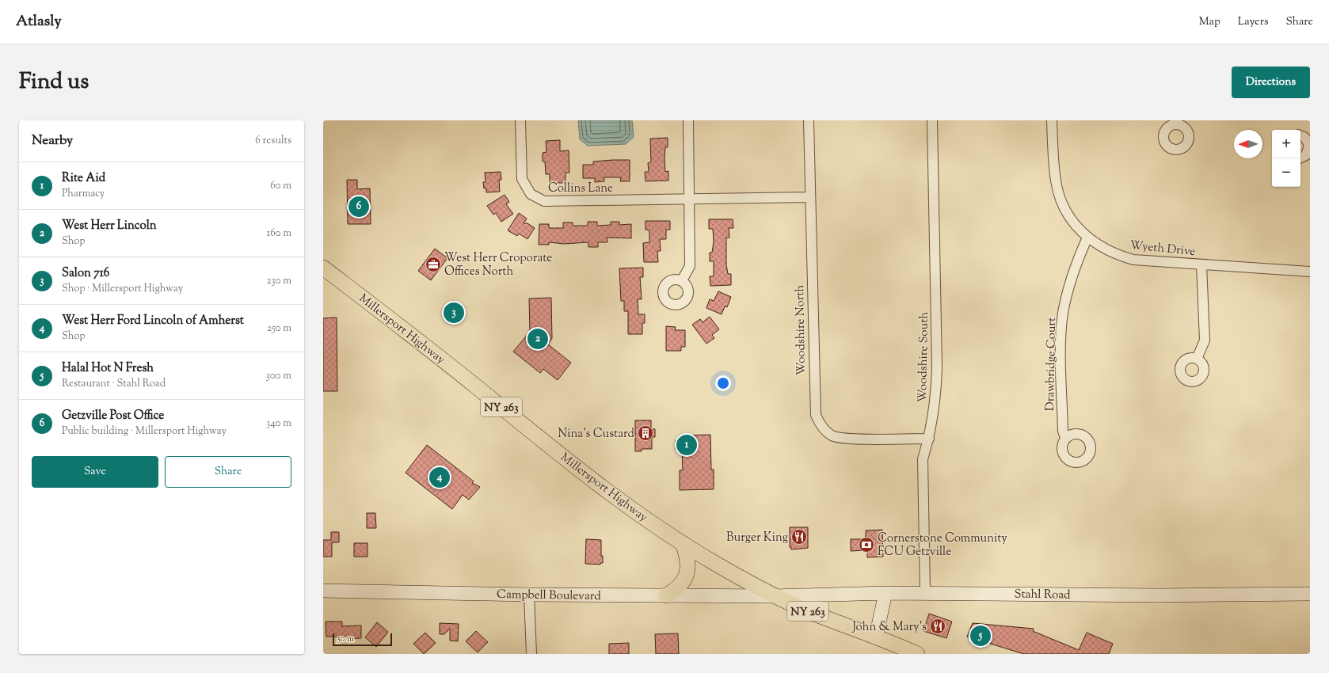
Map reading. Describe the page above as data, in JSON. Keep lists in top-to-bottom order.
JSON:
{
  "streets": {
    "main road": ["Millersport Highway", "NY 263"],
    "street": [
      "Collins Lane",
      "Wyeth Drive",
      "Woodshire North",
      "Woodshire South",
      "Drawbridge Court",
      "Stahl Road",
      "Campbell Boulevard"
    ]
  },
  "crossings": [
    ["Collins Lane", "Woodshire North"],
    ["Wyeth Drive", "Drawbridge Court"],
    ["Millersport Highway", "Stahl Road"],
    ["Millersport Highway", "Campbell Boulevard"],
    ["Woodshire North", "Woodshire South"],
    ["Woodshire South", "Stahl Road"],
    ["Stahl Road", "Campbell Boulevard"]
  ],
  "places": {
    "office": ["West Herr Croporate Offices North"],
    "building": ["Nina's Custard"],
    "restaurant": ["Burger King", "John & Mary's"],
    "bank": ["Cornerstone Community FCU Getzville"]
  },
  "scale_bar": "50 m",
  "north": "left",
  "page": {
    "header": "Atlasly",
    "nav": ["Map", "Layers", "Share"],
    "title": "Find us",
    "buttons": [
      "Directions",
      ["Save", "Share"]
    ],
    "heading": ["Nearby", "6 results"],
    "map_buttons": ["+", "−"],
    "list": [
      {
        "mark": "1",
        "name": "Rite Aid",
        "note": "Pharmacy",
        "value": "60 m"
      },
      {
        "mark": "2",
        "name": "West Herr Lincoln",
        "note": "Shop",
        "value": "160 m"
      },
      {
        "mark": "3",
        "name": "Salon 716",
        "note": "Shop · Millersport Highway",
        "value": "230 m"
      },
      {
        "mark": "4",
        "name": "West Herr Ford Lincoln of Amherst",
        "note": "Shop",
        "value": "250 m"
      },
      {
        "mark": "5",
        "name": "Halal Hot N Fresh",
        "note": "Restaurant · Stahl Road",
        "value": "300 m"
      },
      {
        "mark": "6",
        "name": "Getzville Post Office",
        "note": "Public building · Millersport Highway",
        "value": "340 m"
      }
    ],
    "pins": [
      "6",
      "3",
      "2",
      "1",
      "4",
      "5"
    ],
    "scale": "50 m"
  }
}
